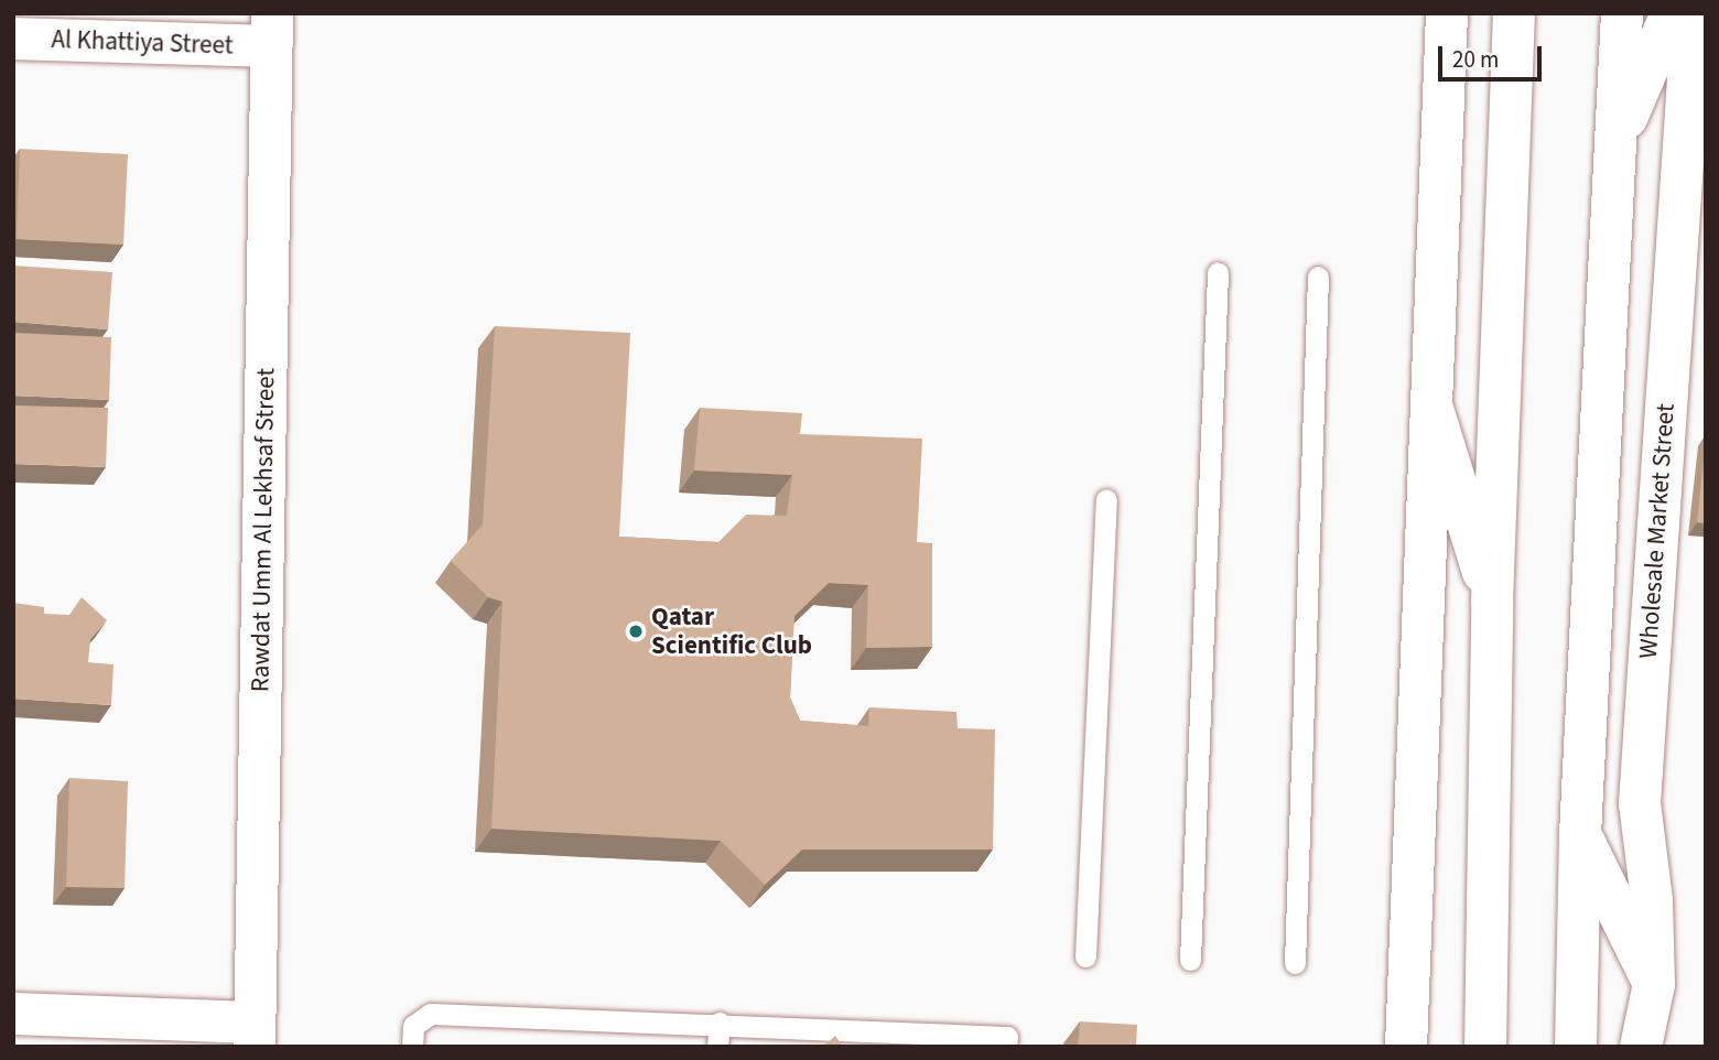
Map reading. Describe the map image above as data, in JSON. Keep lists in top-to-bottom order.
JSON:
{
  "streets": {
    "street": ["Al Khattiya Street", "Rawdat Umm Al Lekhsaf Street", "Wholesale Market Street"]
  },
  "crossings": [
    ["Al Khattiya Street", "Rawdat Umm Al Lekhsaf Street"]
  ],
  "places": ["Qatar Scientific Club"],
  "scale_bar": "20 m"
}
